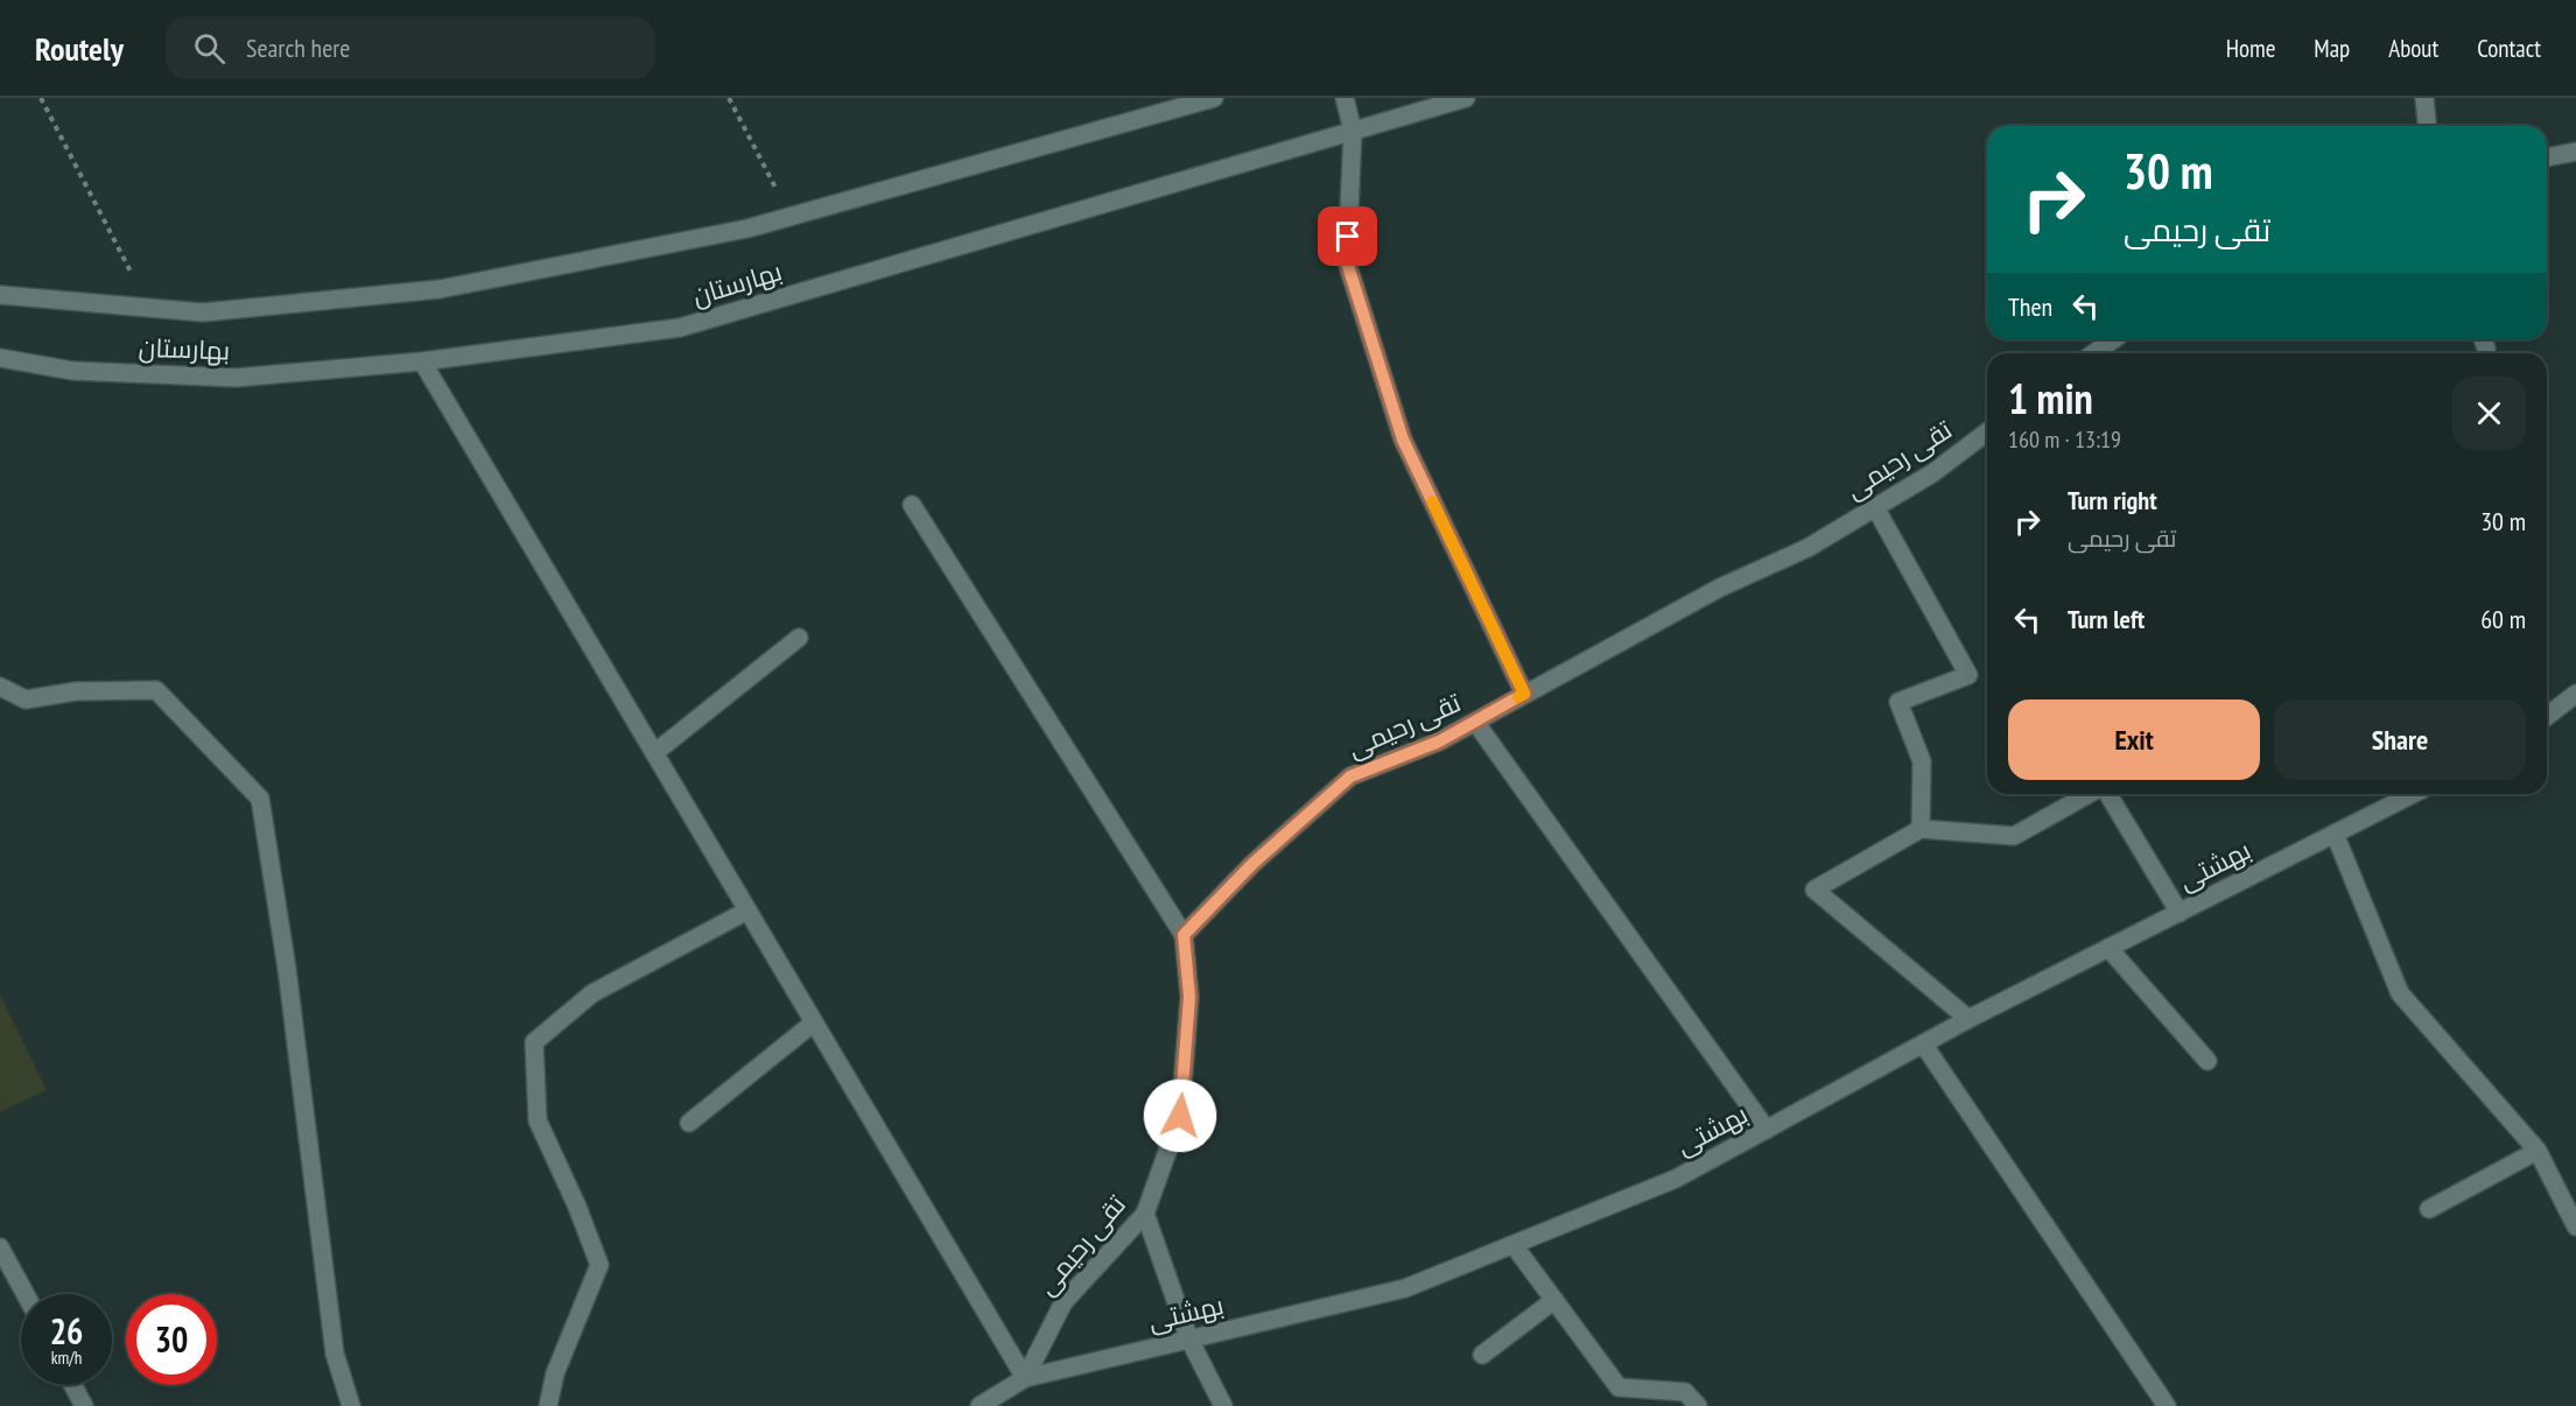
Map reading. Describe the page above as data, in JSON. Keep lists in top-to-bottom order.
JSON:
{
  "streets": {
    "street": ["بهارستان", "تقی رحیمی", "بهشتی"]
  },
  "crossings": [
    ["تقی رحیمی", "بهشتی"]
  ],
  "page": {
    "header": "Routely",
    "search": "Search here",
    "nav": [
      "Home",
      "Map",
      "About",
      "Contact"
    ],
    "turn": ["30 m", "تقی رحیمی"],
    "then": "Then",
    "heading": ["1 min", "160 m · 13:19"],
    "list": [
      {
        "name": "Turn right",
        "note": "تقی رحیمی",
        "value": "30 m"
      },
      {
        "name": "Turn left",
        "value": "60 m"
      }
    ],
    "buttons": ["Exit", "Share"],
    "speed": "26 km/h",
    "limit": "30"
  }
}
